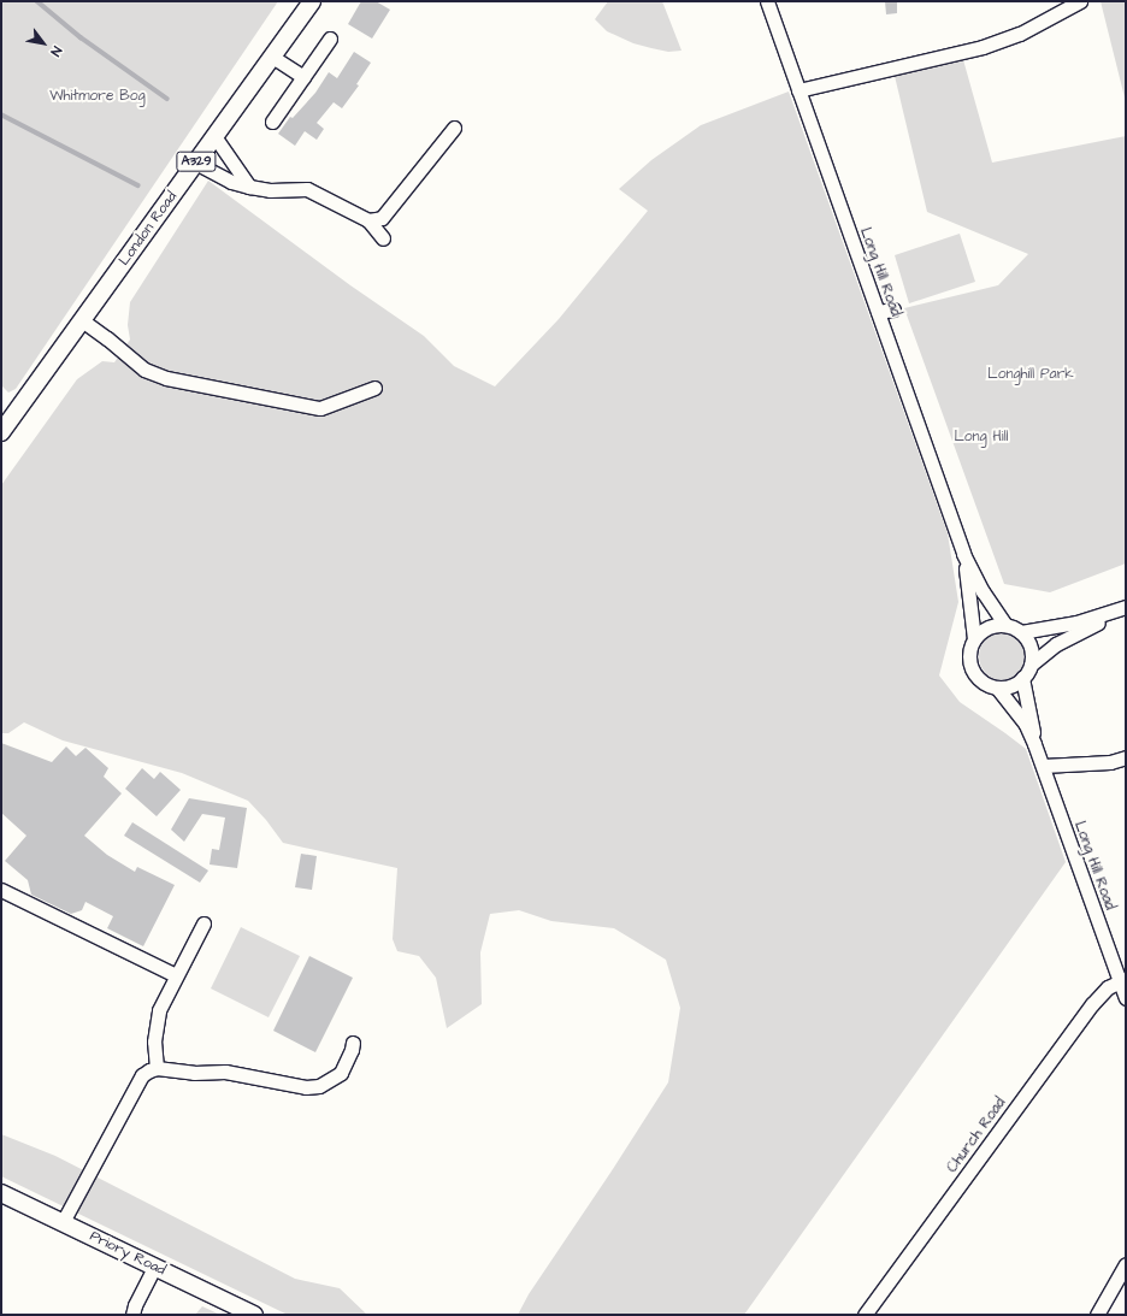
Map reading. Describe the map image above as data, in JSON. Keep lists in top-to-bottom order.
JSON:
{
  "streets": {
    "main road": ["A329", "London Road", "Priory Road"],
    "street": ["Long Hill Road", "Church Road"]
  },
  "crossings": [
    ["Long Hill Road", "Church Road"]
  ],
  "parks": ["Whitmore Bog", "Longhill Park", "Long Hill"],
  "north": "bottom right"
}
